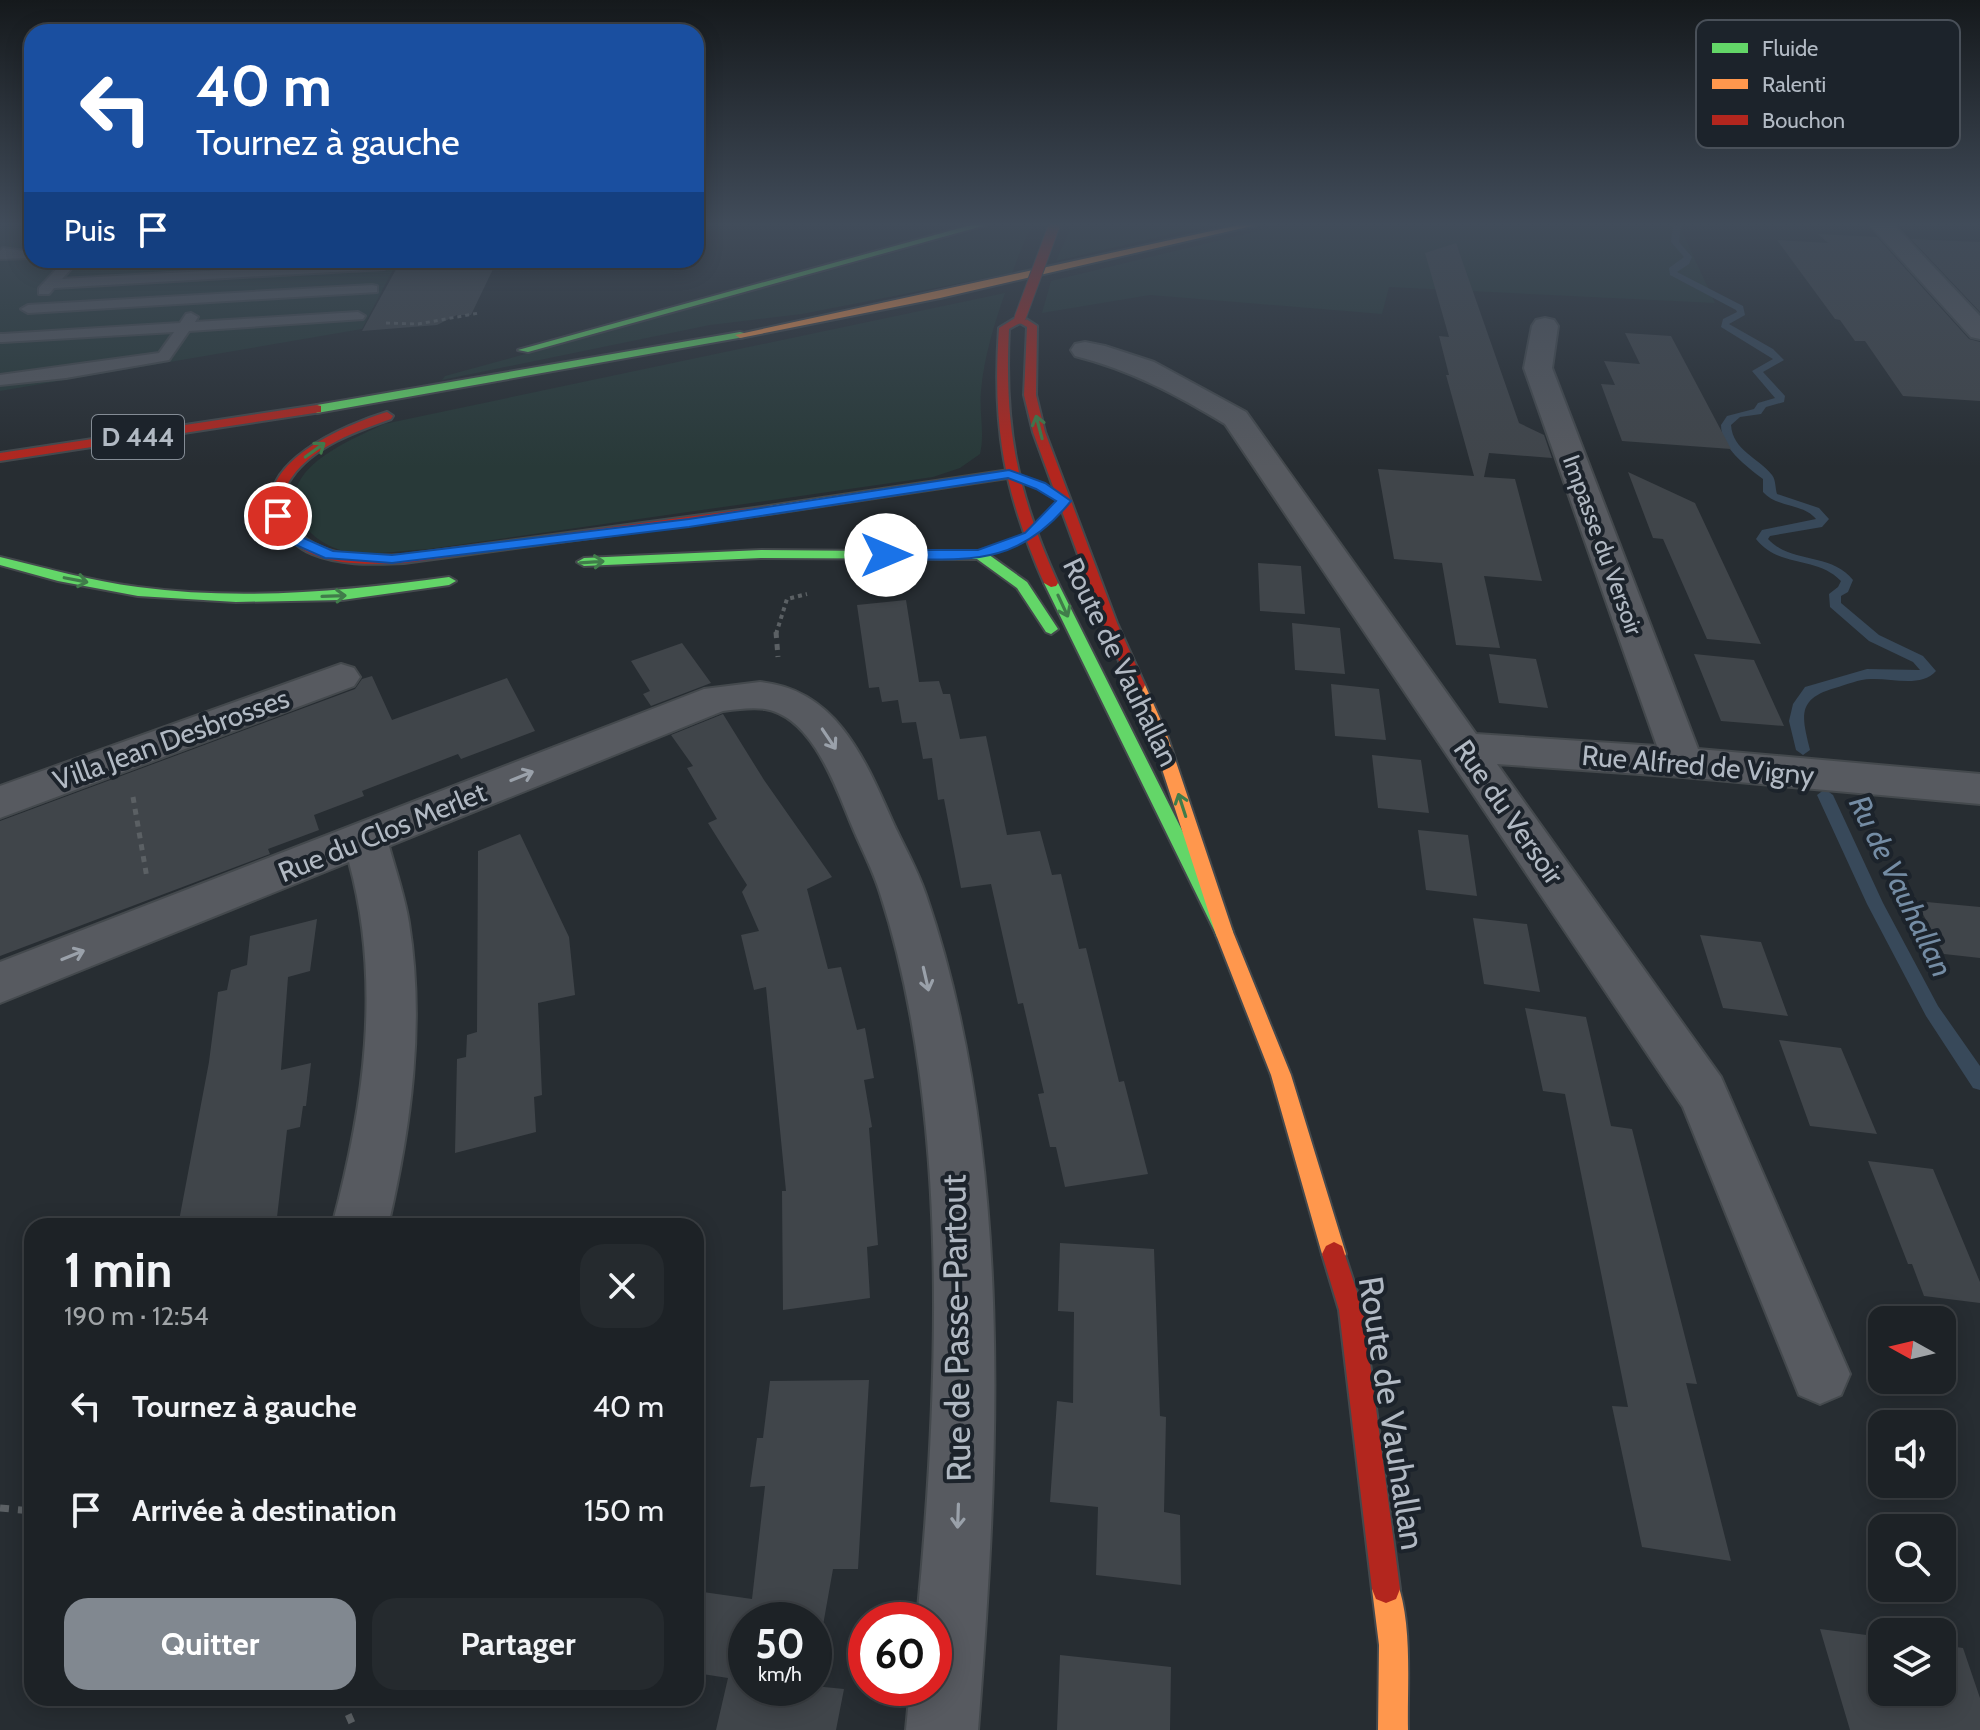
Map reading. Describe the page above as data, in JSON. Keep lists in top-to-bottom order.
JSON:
{
  "streets": {
    "main road": ["D 444", "Route de Vauhallan"],
    "street": [
      "Impasse du Versoir",
      "Villa Jean Desbrosses",
      "Rue Alfred de Vigny",
      "Rue du Versoir",
      "Rue du Clos Merlet",
      "Rue de Passe-Partout"
    ]
  },
  "crossings": [
    ["Impasse du Versoir", "Rue Alfred de Vigny"],
    ["Rue Alfred de Vigny", "Rue du Versoir"],
    ["Rue du Clos Merlet", "Rue de Passe-Partout"]
  ],
  "one_way": ["Rue du Clos Merlet", "Rue de Passe-Partout"],
  "water": ["Ru de Vauhallan"],
  "legend": ["Fluide", "Ralenti", "Bouchon"],
  "north": "left",
  "page": {
    "turn": ["40 m", "Tournez à gauche"],
    "then": "Puis",
    "heading": ["1 min", "190 m · 12:54"],
    "list": [
      {
        "name": "Tournez à gauche",
        "value": "40 m"
      },
      {
        "name": "Arrivée à destination",
        "value": "150 m"
      }
    ],
    "buttons": ["Quitter", "Partager"],
    "speed": "50 km/h",
    "limit": "60"
  }
}
